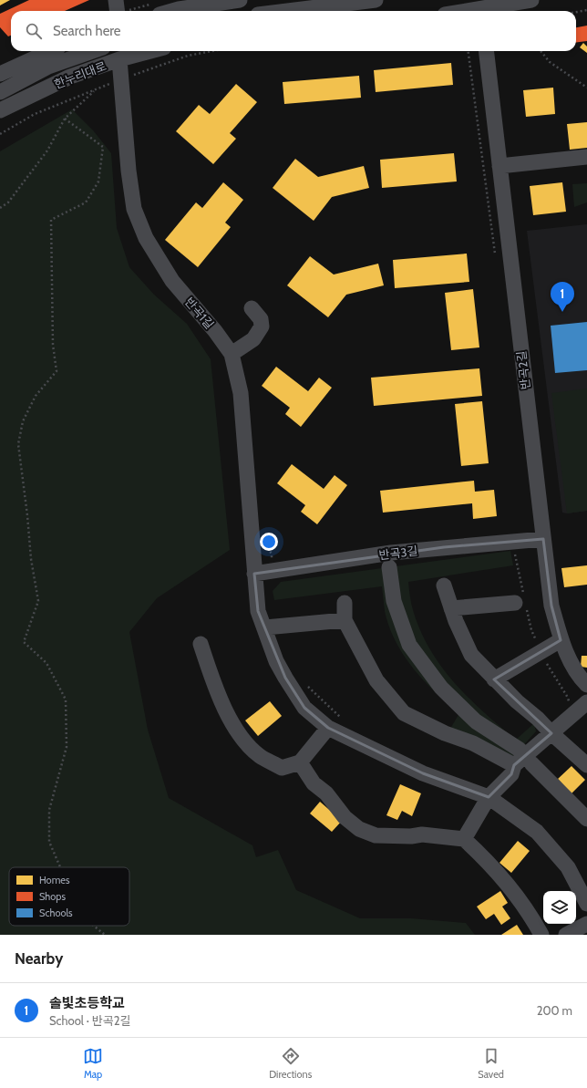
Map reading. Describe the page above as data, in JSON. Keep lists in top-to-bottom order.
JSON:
{
  "streets": {
    "street": [
      "한누리대로",
      "반곡1길",
      "반곡2길",
      "반곡3길"
    ]
  },
  "crossings": [
    ["한누리대로", "반곡1길"],
    ["반곡1길", "반곡3길"],
    ["반곡2길", "반곡3길"]
  ],
  "legend": ["Homes", "Shops", "Schools"],
  "page": {
    "search": "Search here",
    "pins": "1",
    "heading": "Nearby",
    "list": [
      {
        "mark": "1",
        "name": "솔빛초등학교",
        "note": "School · 반곡2길",
        "value": "200 m"
      }
    ],
    "nav": ["Map", "Directions", "Saved"]
  }
}
